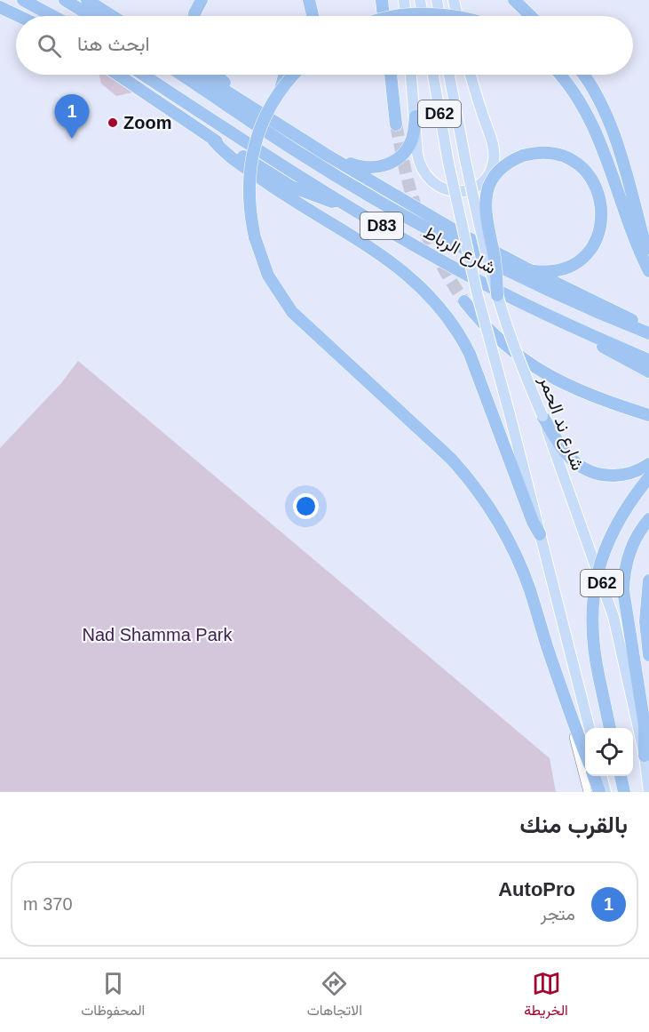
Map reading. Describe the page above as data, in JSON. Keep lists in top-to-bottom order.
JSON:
{
  "streets": {
    "highway": ["D83", "شارع الرباط"],
    "main road": ["D62", "شارع ند الحمر"]
  },
  "parks": ["Nad Shamma Park"],
  "places": ["Zoom"],
  "page": {
    "search": "ابحث هنا",
    "pins": "1",
    "heading": "بالقرب منك",
    "list": [
      {
        "mark": "1",
        "name": "AutoPro",
        "note": "متجر",
        "value": "370 m"
      }
    ],
    "nav": ["الخريطة", "الاتجاهات", "المحفوظات"]
  }
}
